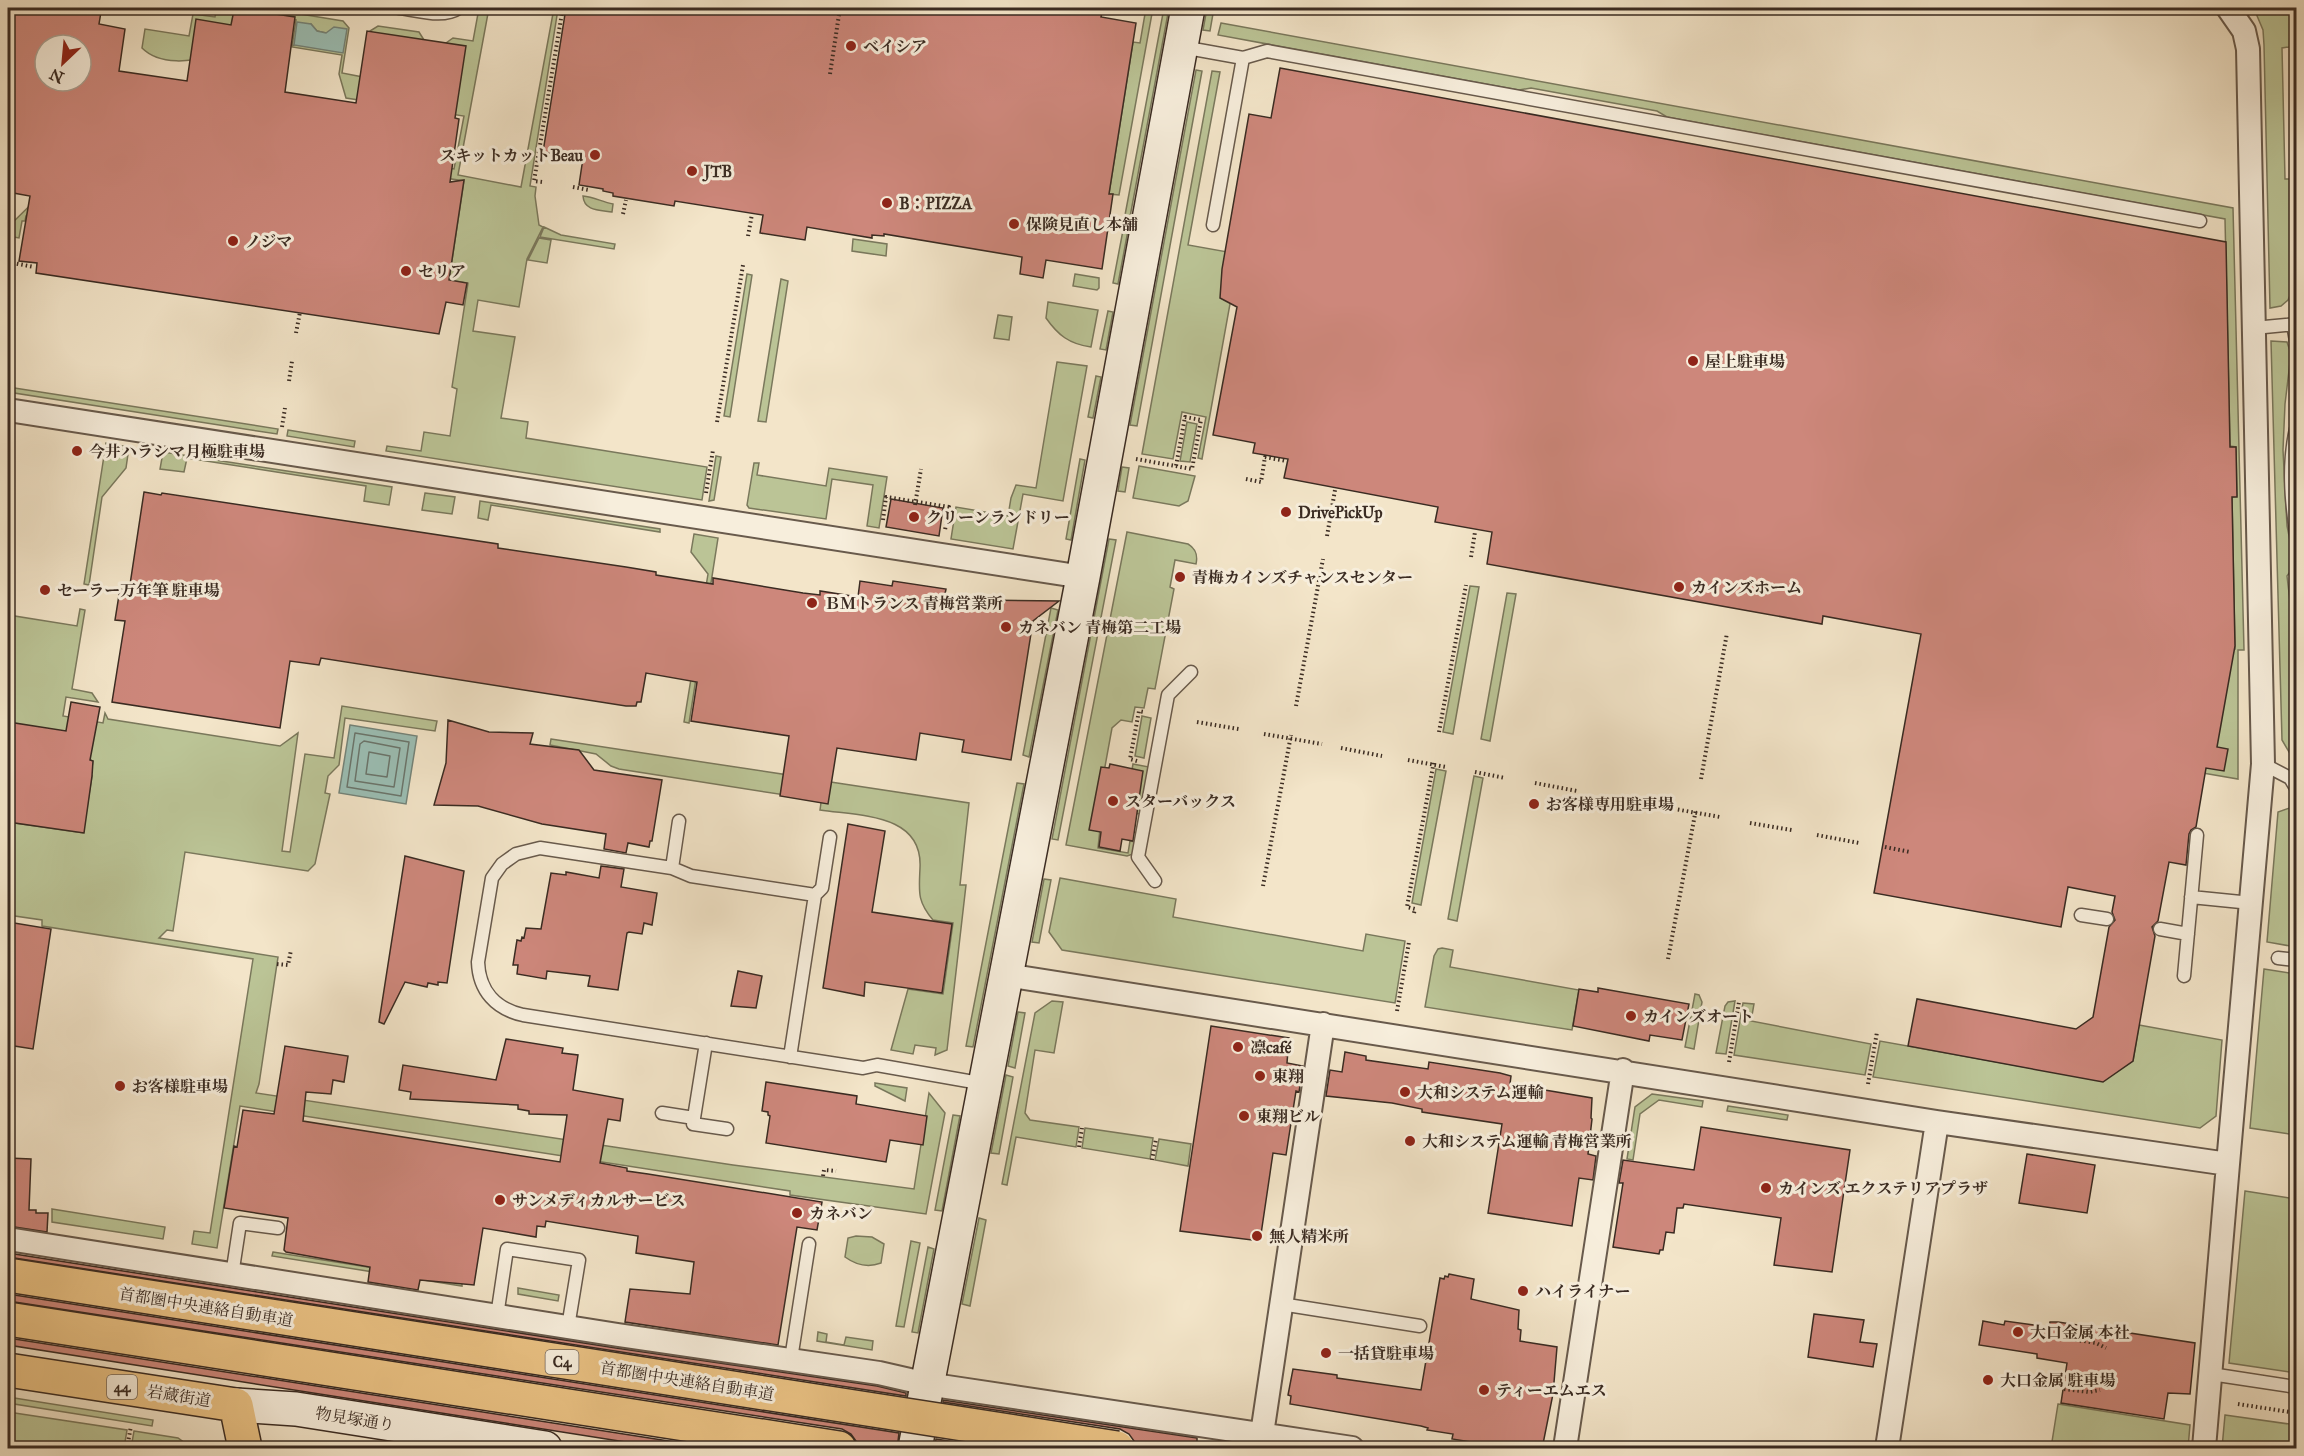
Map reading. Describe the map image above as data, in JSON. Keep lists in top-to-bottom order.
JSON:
{
  "streets": {
    "main road": [
      "首都圏中央連絡自動車道",
      "C4",
      "44",
      "岩蔵街道"
    ],
    "street": ["物見塚通り"]
  },
  "crossings": [
    ["岩蔵街道", "物見塚通り"]
  ],
  "places": [
    "ベイシア",
    "スキットカットBeau",
    "JTB",
    "B：PIZZA",
    "保険見直し本舗",
    "ノジマ",
    "セリア",
    "屋上駐車場",
    "今井ハラシマ月極駐車場",
    "DrivePickUp",
    "クリーンランドリー",
    "青梅カインズチャンスセンター",
    "カインズホーム",
    "セーラー万年筆 駐車場",
    "ＢＭトランス 青梅営業所",
    "カネバン 青梅第二工場",
    "スターバックス",
    "お客様専用駐車場",
    "カインズオート",
    "凛café",
    "東翔",
    "お客様駐車場",
    "大和システム運輸",
    "東翔ビル",
    "大和システム運輸 青梅営業所",
    "カインズ エクステリアプラザ",
    "サンメディカルサービス",
    "カネバン",
    "無人精米所",
    "ハイライナー",
    "大口金属 本社",
    "一括貸駐車場",
    "大口金属 駐車場",
    "ティーエムエス"
  ],
  "north": "bottom left"
}
